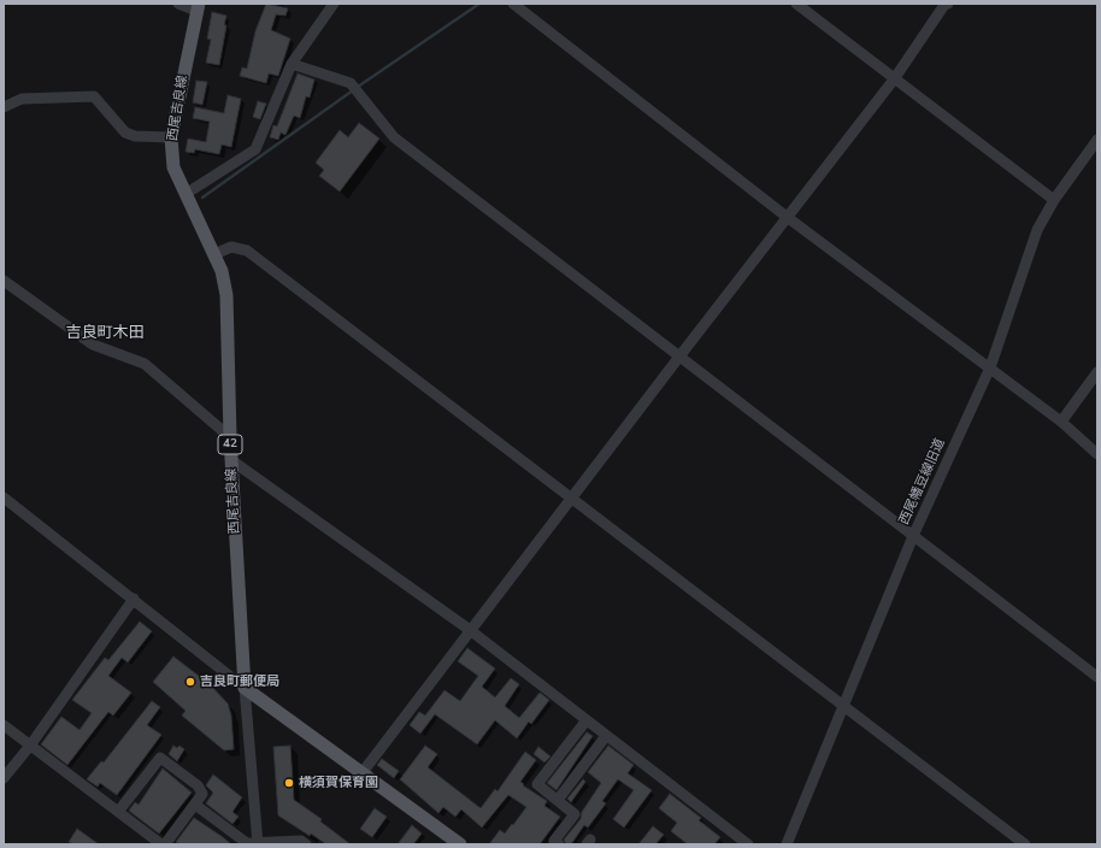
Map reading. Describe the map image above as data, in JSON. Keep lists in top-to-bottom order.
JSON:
{
  "streets": {
    "main road": ["西尾吉良線", "42"],
    "street": ["西尾幡豆線旧道"]
  },
  "districts": ["吉良町木田"],
  "places": ["吉良町郵便局", "横須賀保育園"]
}
